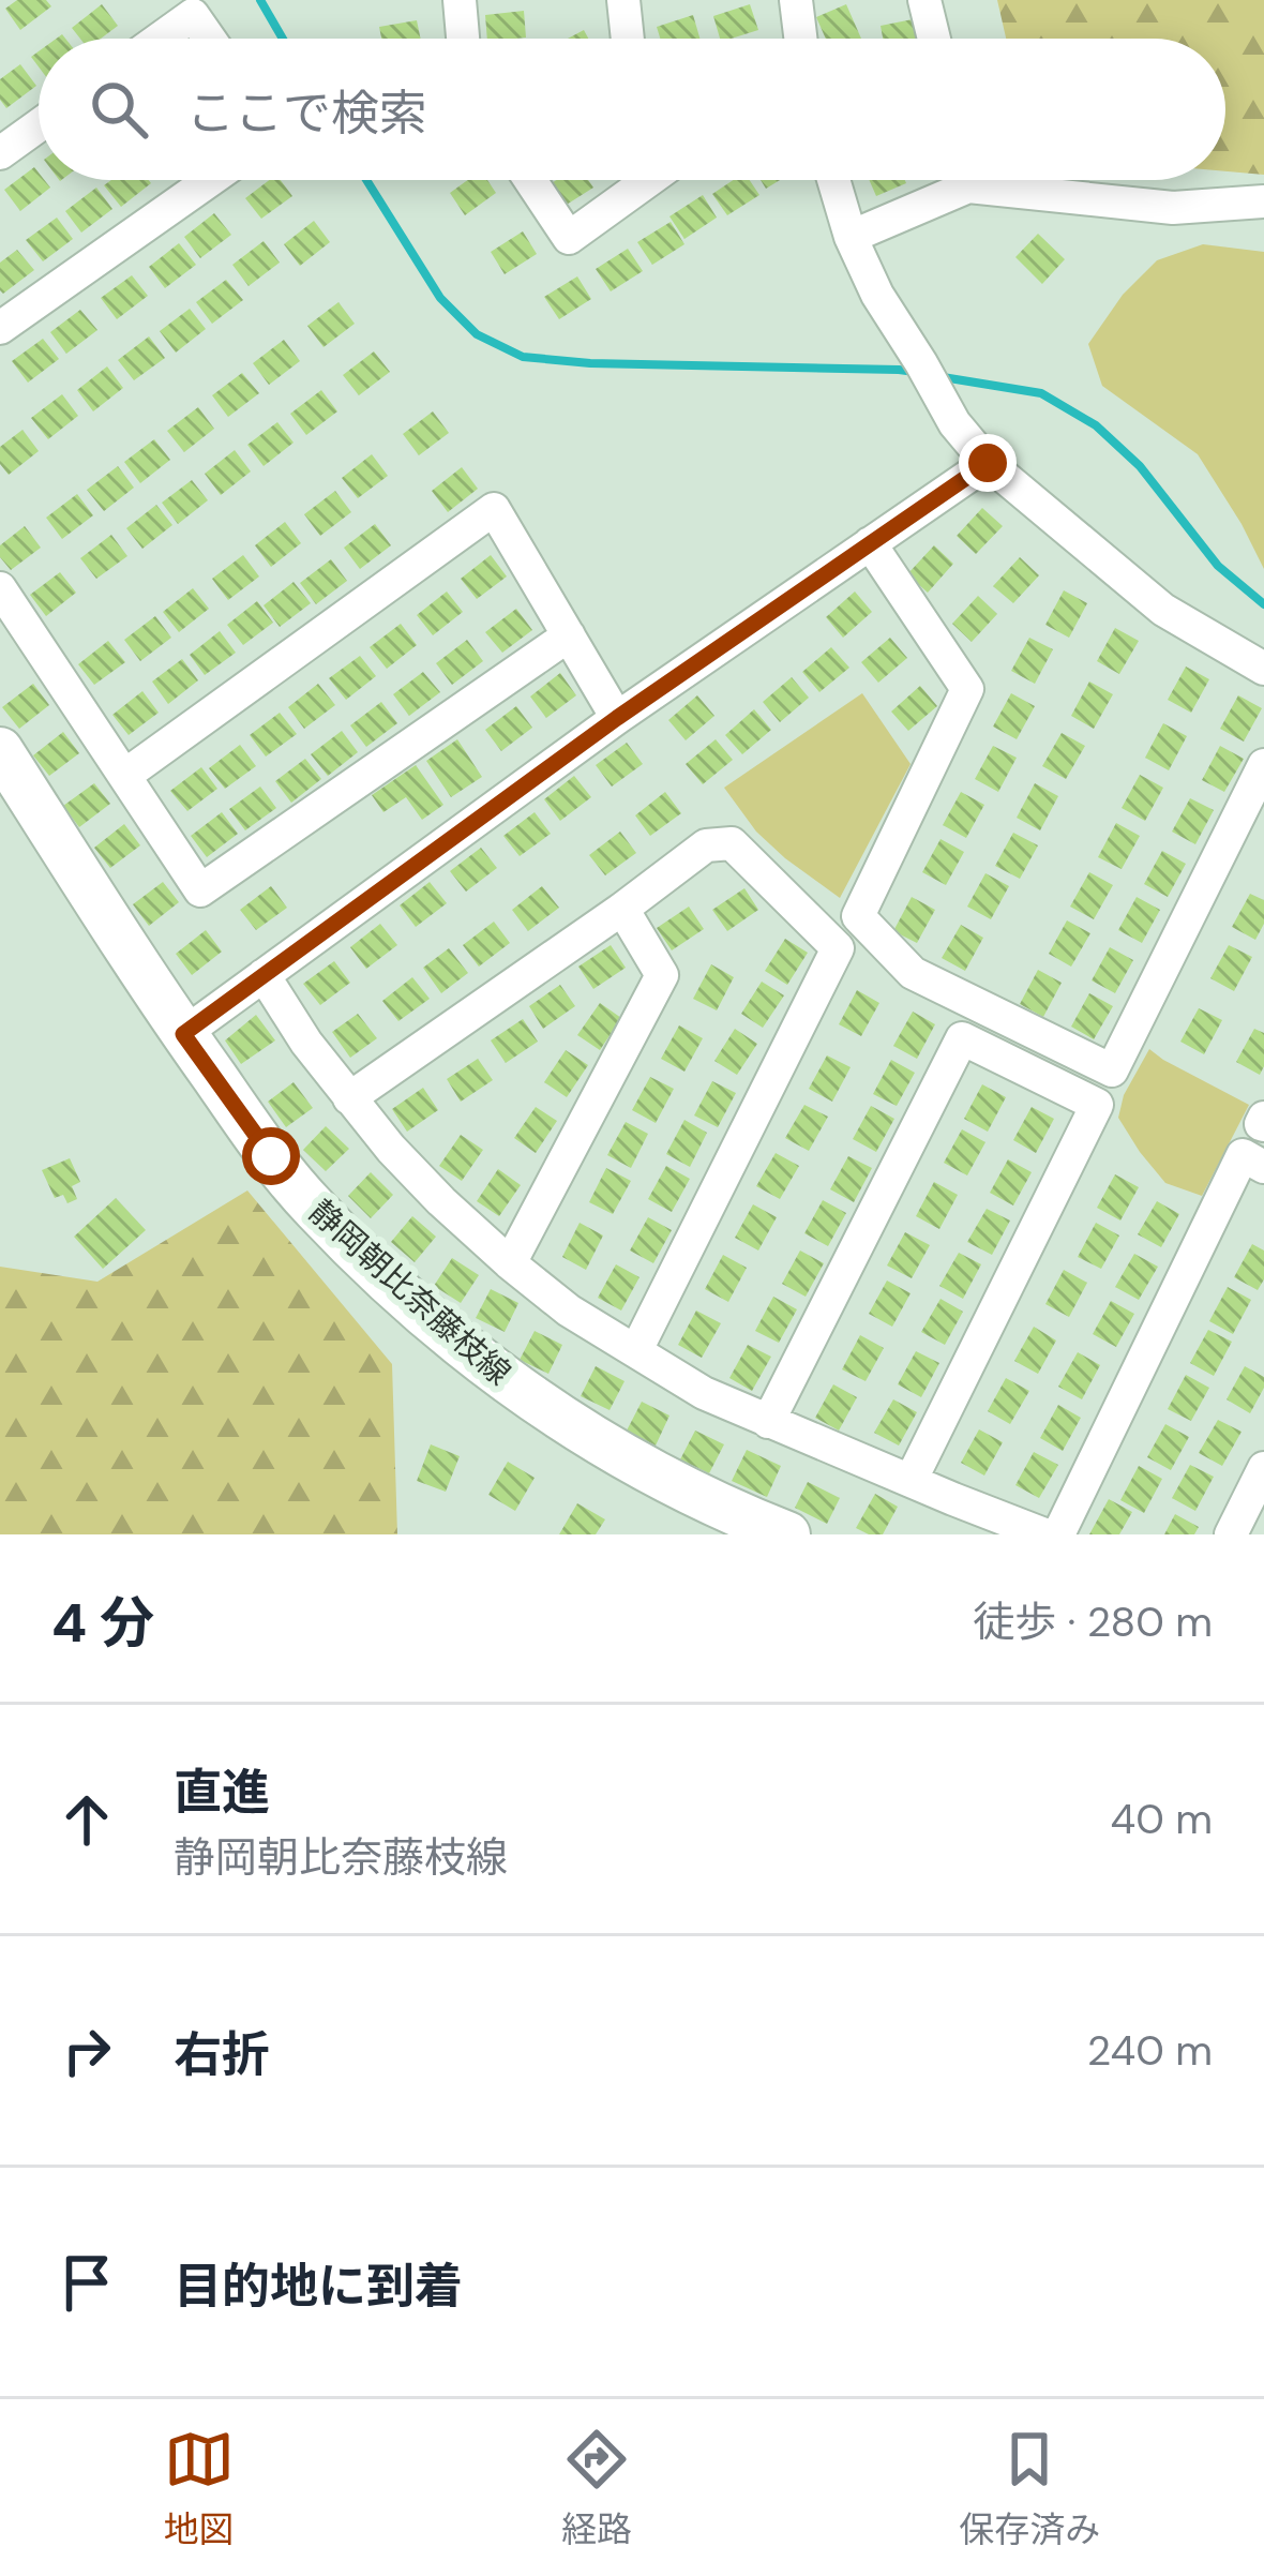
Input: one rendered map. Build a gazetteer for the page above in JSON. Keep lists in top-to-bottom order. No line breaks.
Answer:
{"streets":{"main road":["静岡朝比奈藤枝線"]},"page":{"search":"ここで検索","heading":["4 分","徒歩 · 280 m"],"list":[["直進","静岡朝比奈藤枝線","40 m"],["右折","240 m"],"目的地に到着"],"nav":["地図","経路","保存済み"]}}
